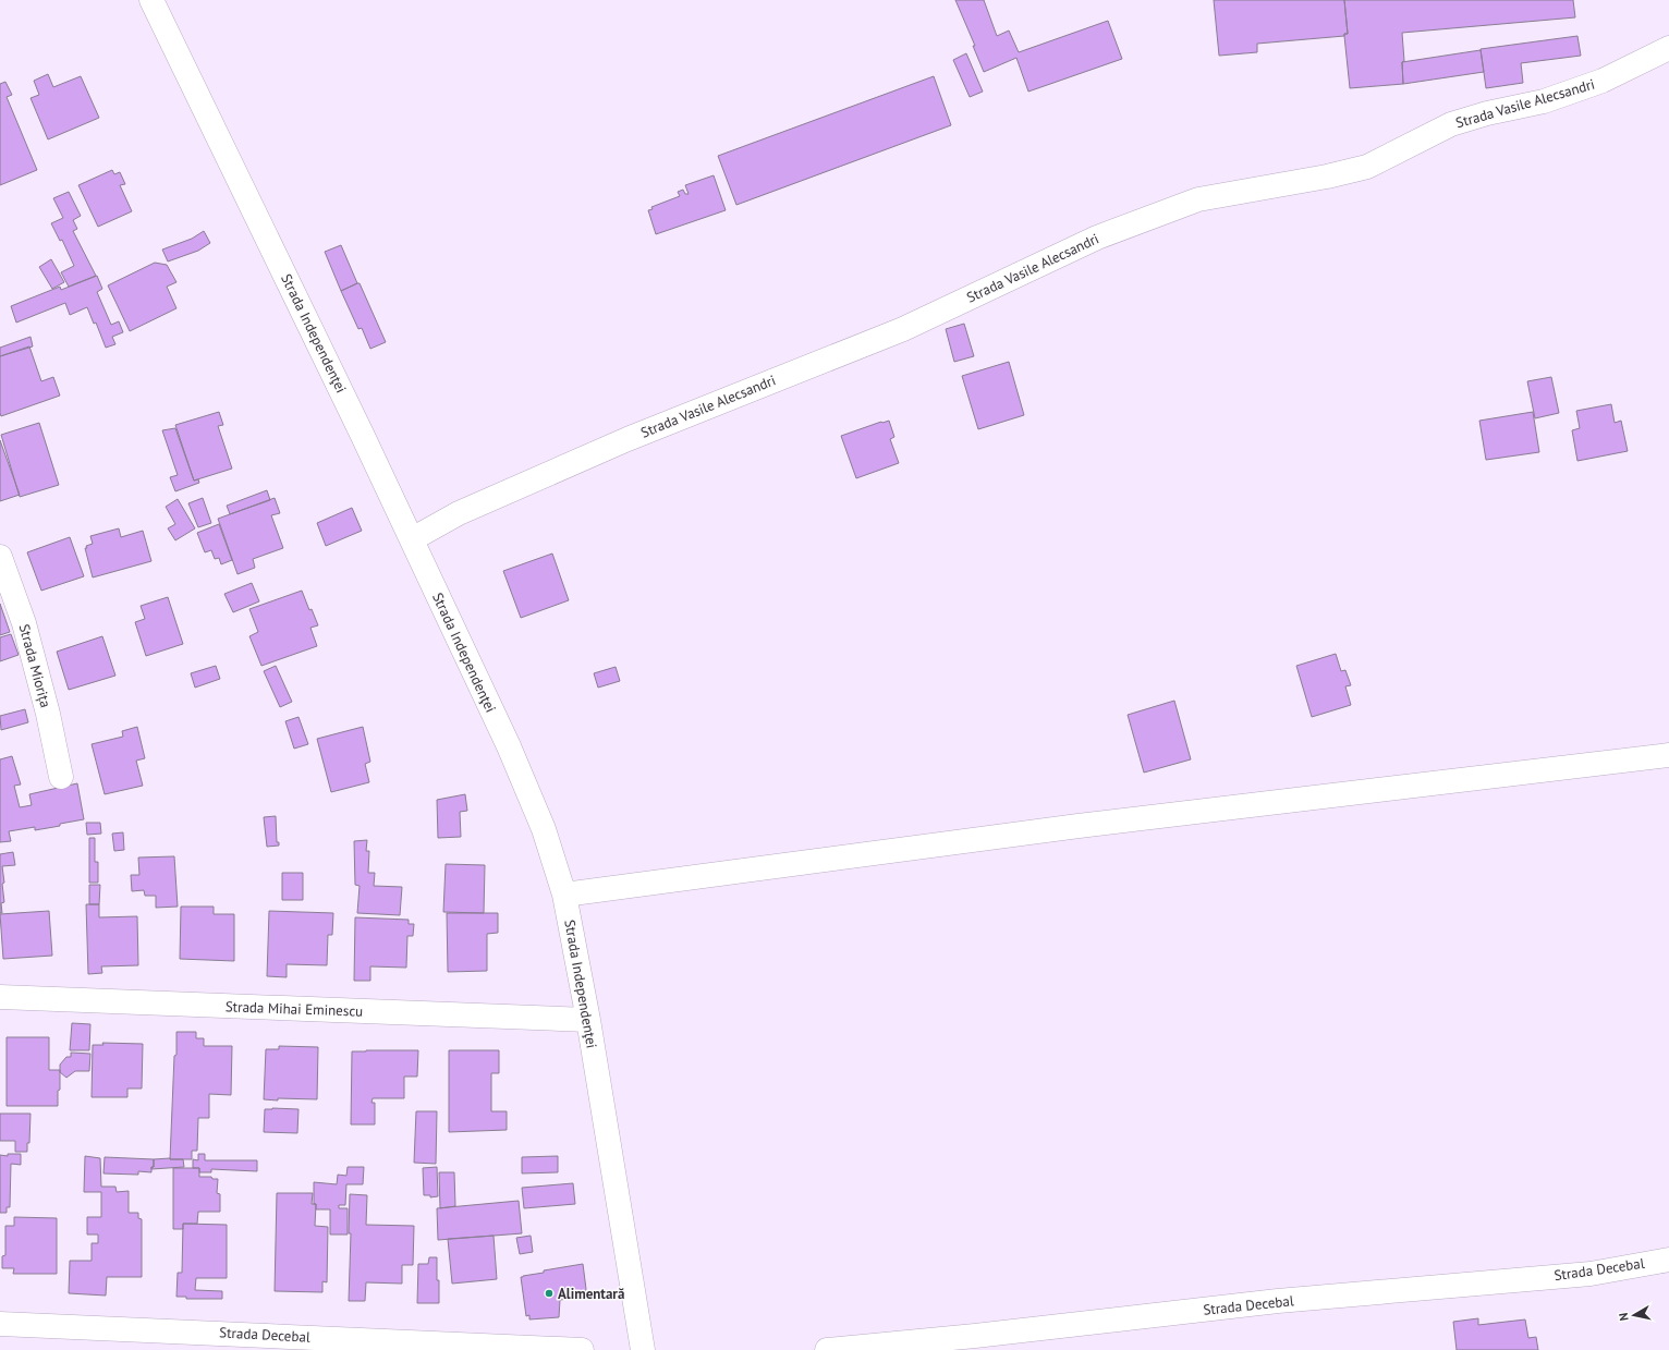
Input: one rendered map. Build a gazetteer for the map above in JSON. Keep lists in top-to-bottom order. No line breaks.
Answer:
{"streets":{"street":["Strada Vasile Alecsandri","Strada Independenţei","Strada Miorița","Strada Mihai Eminescu","Strada Decebal"]},"crossings":[["Strada Vasile Alecsandri","Strada Independenţei"],["Strada Independenţei","Strada Mihai Eminescu"]],"places":["Alimentară"],"north":"left"}
